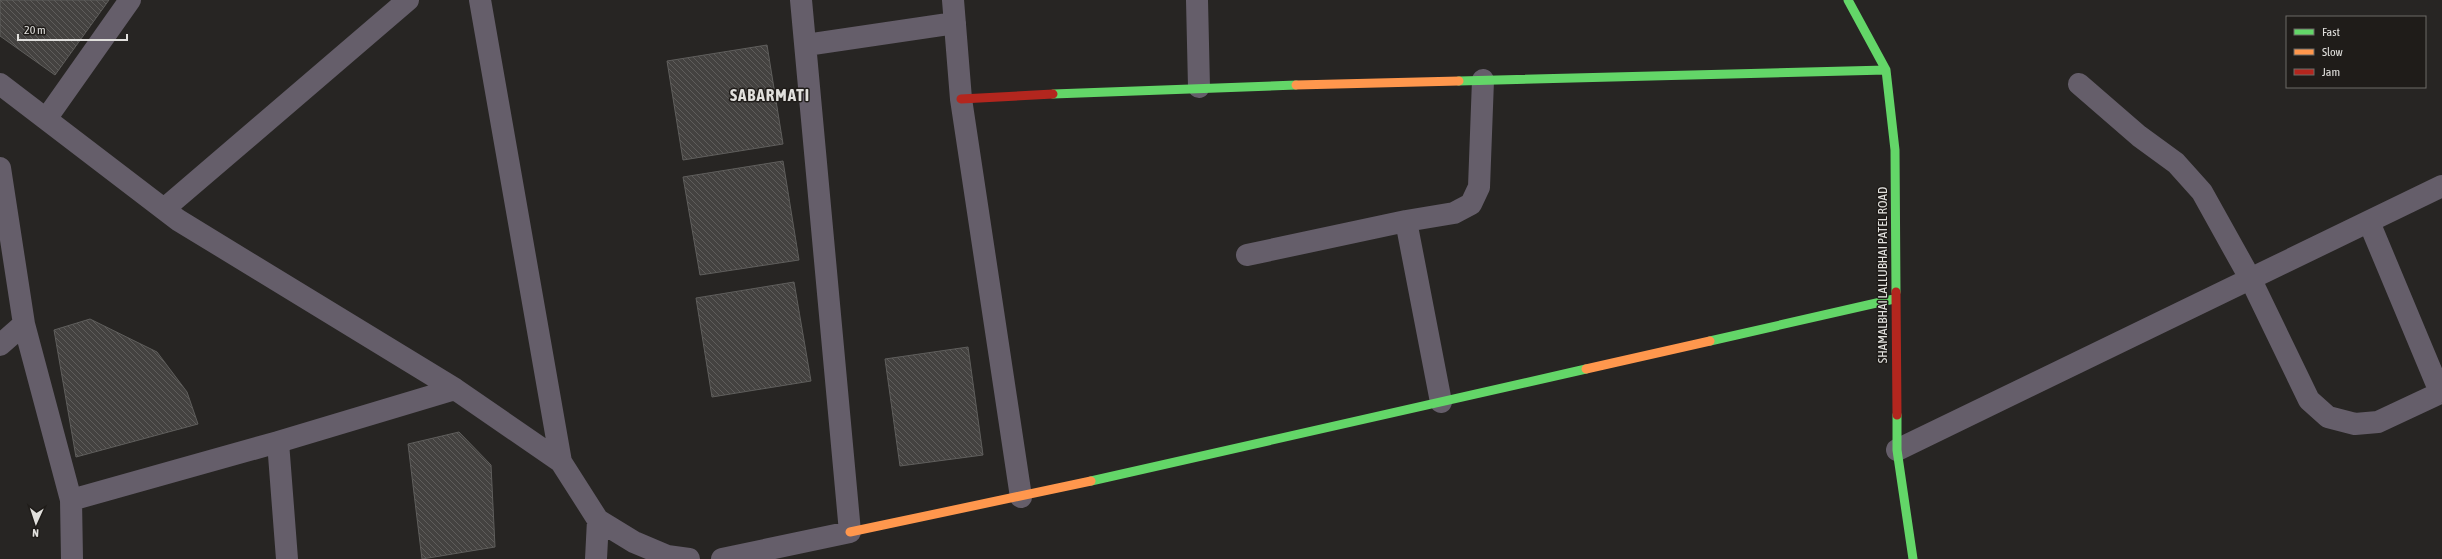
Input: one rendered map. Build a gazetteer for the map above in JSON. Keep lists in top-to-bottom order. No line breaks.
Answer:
{"streets":{"street":["SHAMALBHAI LALLUBHAI PATEL ROAD"]},"districts":["SABARMATI"],"legend":["Fast","Slow","Jam"],"scale_bar":"20 m","north":"bottom"}
